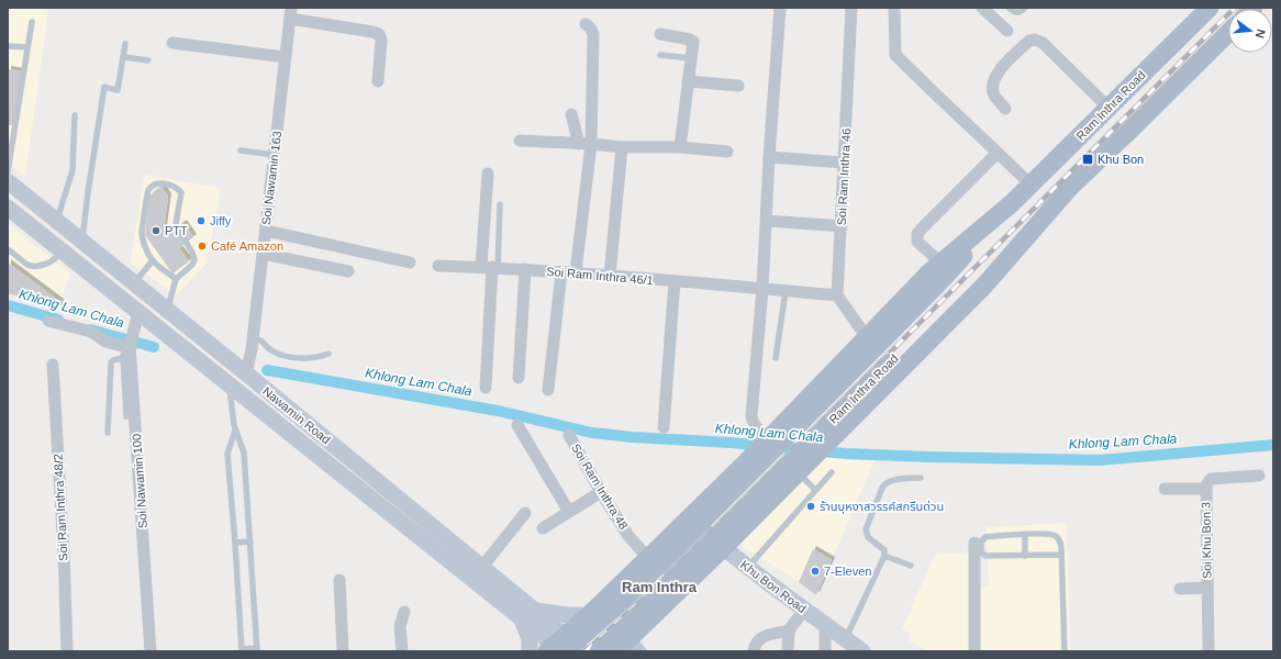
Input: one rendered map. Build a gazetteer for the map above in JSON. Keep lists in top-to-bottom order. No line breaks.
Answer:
{"streets":{"main road":["Ram Inthra Road","Nawamin Road","Khu Bon Road"],"street":["Soi Ram Inthra 46","Soi Nawamin 163","Soi Ram Inthra 46/1","Soi Nawamin 100","Soi Ram Inthra 48","Soi Ram Inthra 48/2","Soi Khu Bon 3"]},"crossings":[["Ram Inthra Road","Nawamin Road"],["Ram Inthra Road","Soi Ram Inthra 48"],["Ram Inthra Road","Khu Bon Road"],["Soi Ram Inthra 46","Soi Ram Inthra 46/1"],["Soi Nawamin 163","Nawamin Road"],["Nawamin Road","Soi Nawamin 100"]],"districts":["Ram Inthra"],"water":["Khlong Lam Chala"],"places":{"transit":["Khu Bon"],"other":["Jiffy","PTT","Café Amazon","ร้านบุหงาสวรรค์สกรีนด่วน","7-Eleven"]},"north":"right"}
